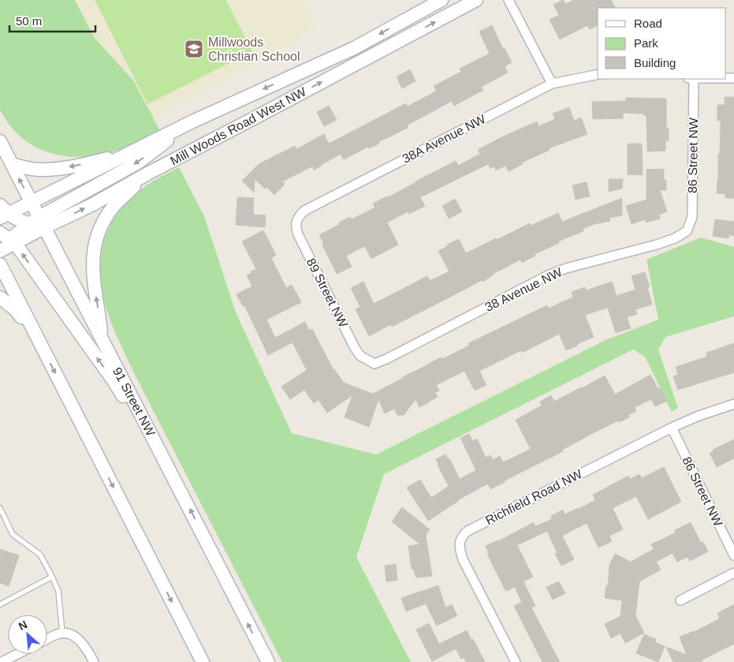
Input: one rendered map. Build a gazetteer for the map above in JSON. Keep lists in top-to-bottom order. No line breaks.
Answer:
{"streets":{"main road":["Mill Woods Road West NW","91 Street NW"],"street":["38A Avenue NW","86 Street NW","38 Avenue NW","89 Street NW","Richfield Road NW"]},"crossings":[["Mill Woods Road West NW","91 Street NW"],["38A Avenue NW","89 Street NW"],["86 Street NW","38 Avenue NW"],["86 Street NW","Richfield Road NW"],["38 Avenue NW","89 Street NW"]],"places":{"school or university":["Millwoods Christian School"]},"legend":["Road","Park","Building"],"scale_bar":"50 m","north":"top left"}
